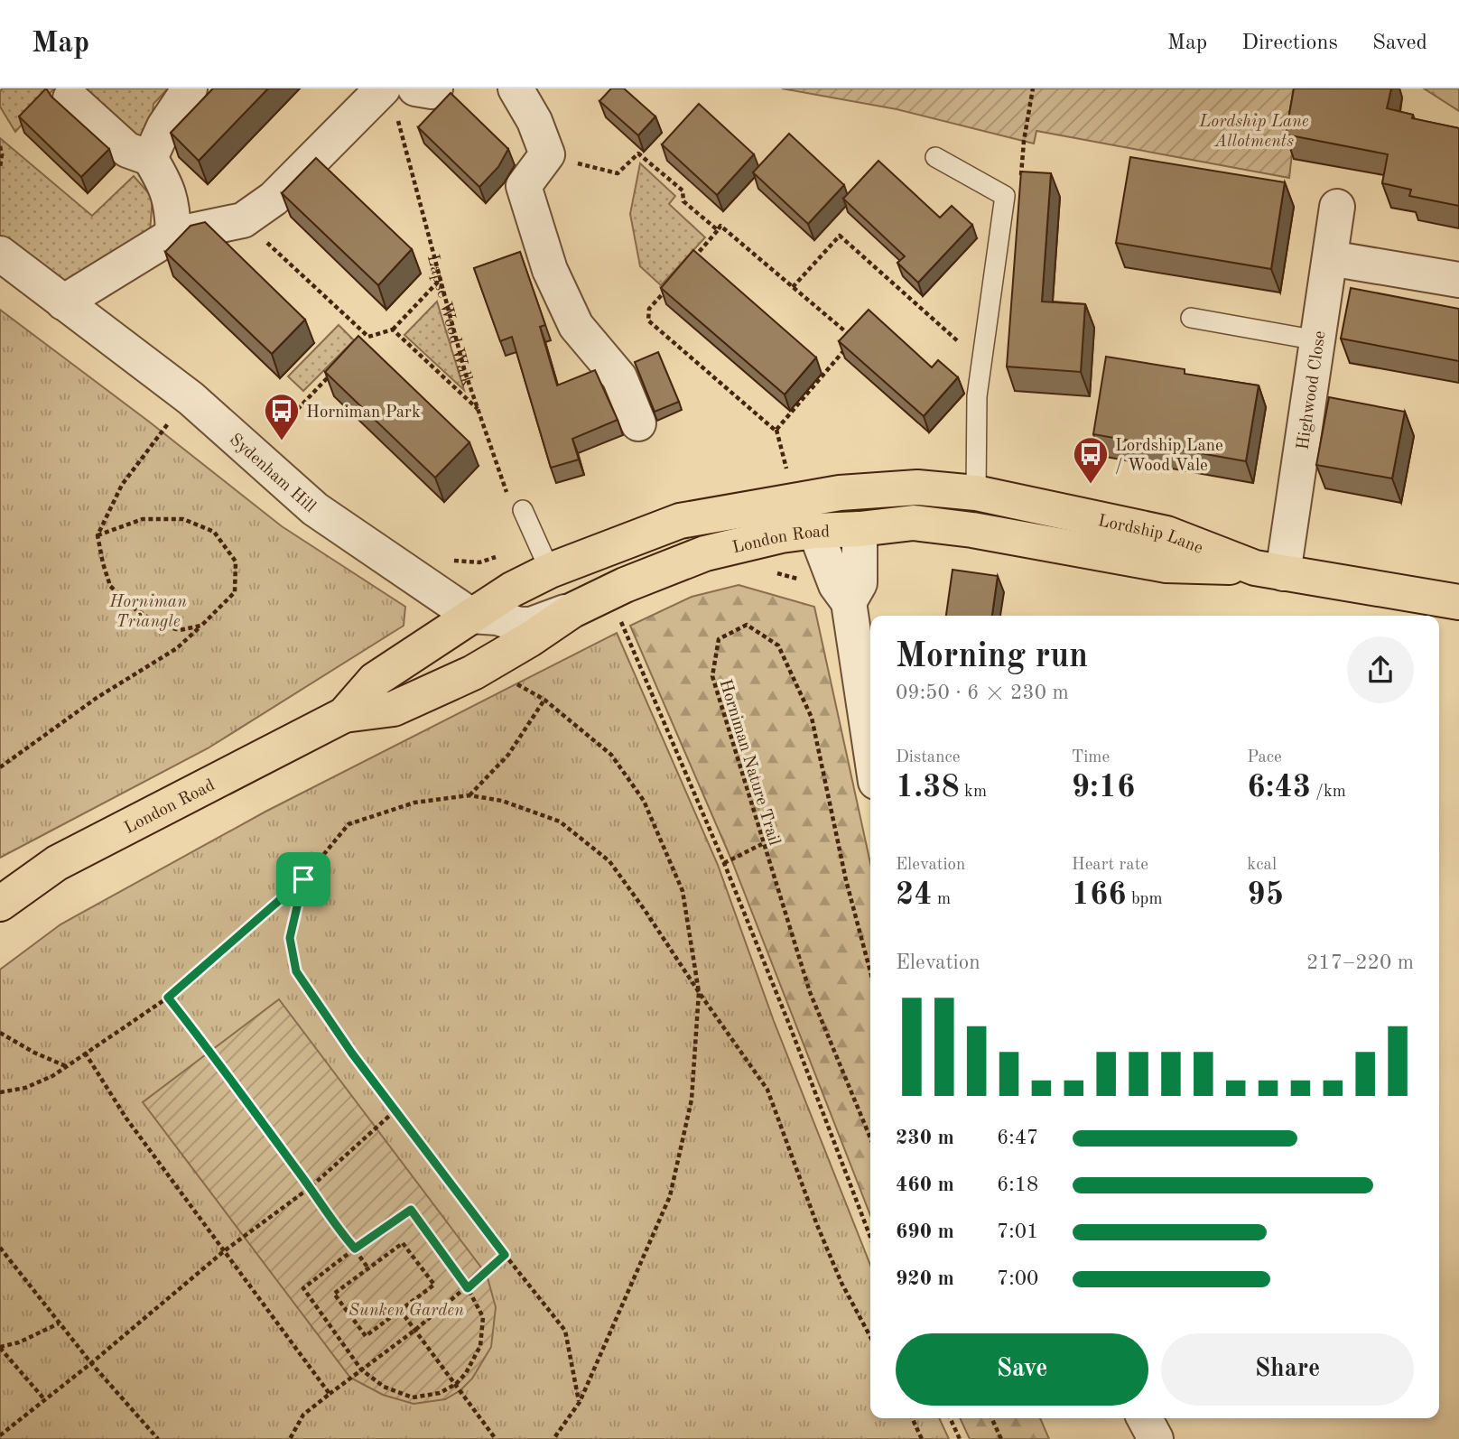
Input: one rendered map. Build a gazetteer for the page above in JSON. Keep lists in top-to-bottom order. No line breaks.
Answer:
{"streets":{"highway":["Lordship Lane","London Road"],"street":["Highwood Close","Sydenham Hill"],"path":["Lapse Wood Walk","Horniman Nature Trail"]},"crossings":[["Highwood Close","Lordship Lane"],["Highwood Close","London Road"],["Sydenham Hill","London Road"],["Lordship Lane","London Road"]],"parks":["Lordship Lane Allotments","Horniman Triangle","Sunken Garden"],"places":{"bus stop":["Horniman Park","Lordship Lane / Wood Vale"]},"page":{"header":"Map","nav":["Map","Directions","Saved"],"heading":["Morning run","09:50 · 6 × 230 m"],"stats":[["Distance","1.38 km"],["Time","9:16"],["Pace","6:43 /km"],["Elevation","24 m"],["Heart rate","166 bpm"],["kcal","95"]],"chart":["Elevation","217–220 m"],"list":[{"name":"230 m","note":"6:47"},{"name":"460 m","note":"6:18"},{"name":"690 m","note":"7:01"},{"name":"920 m","note":"7:00"}],"buttons":["Save","Share"]}}
